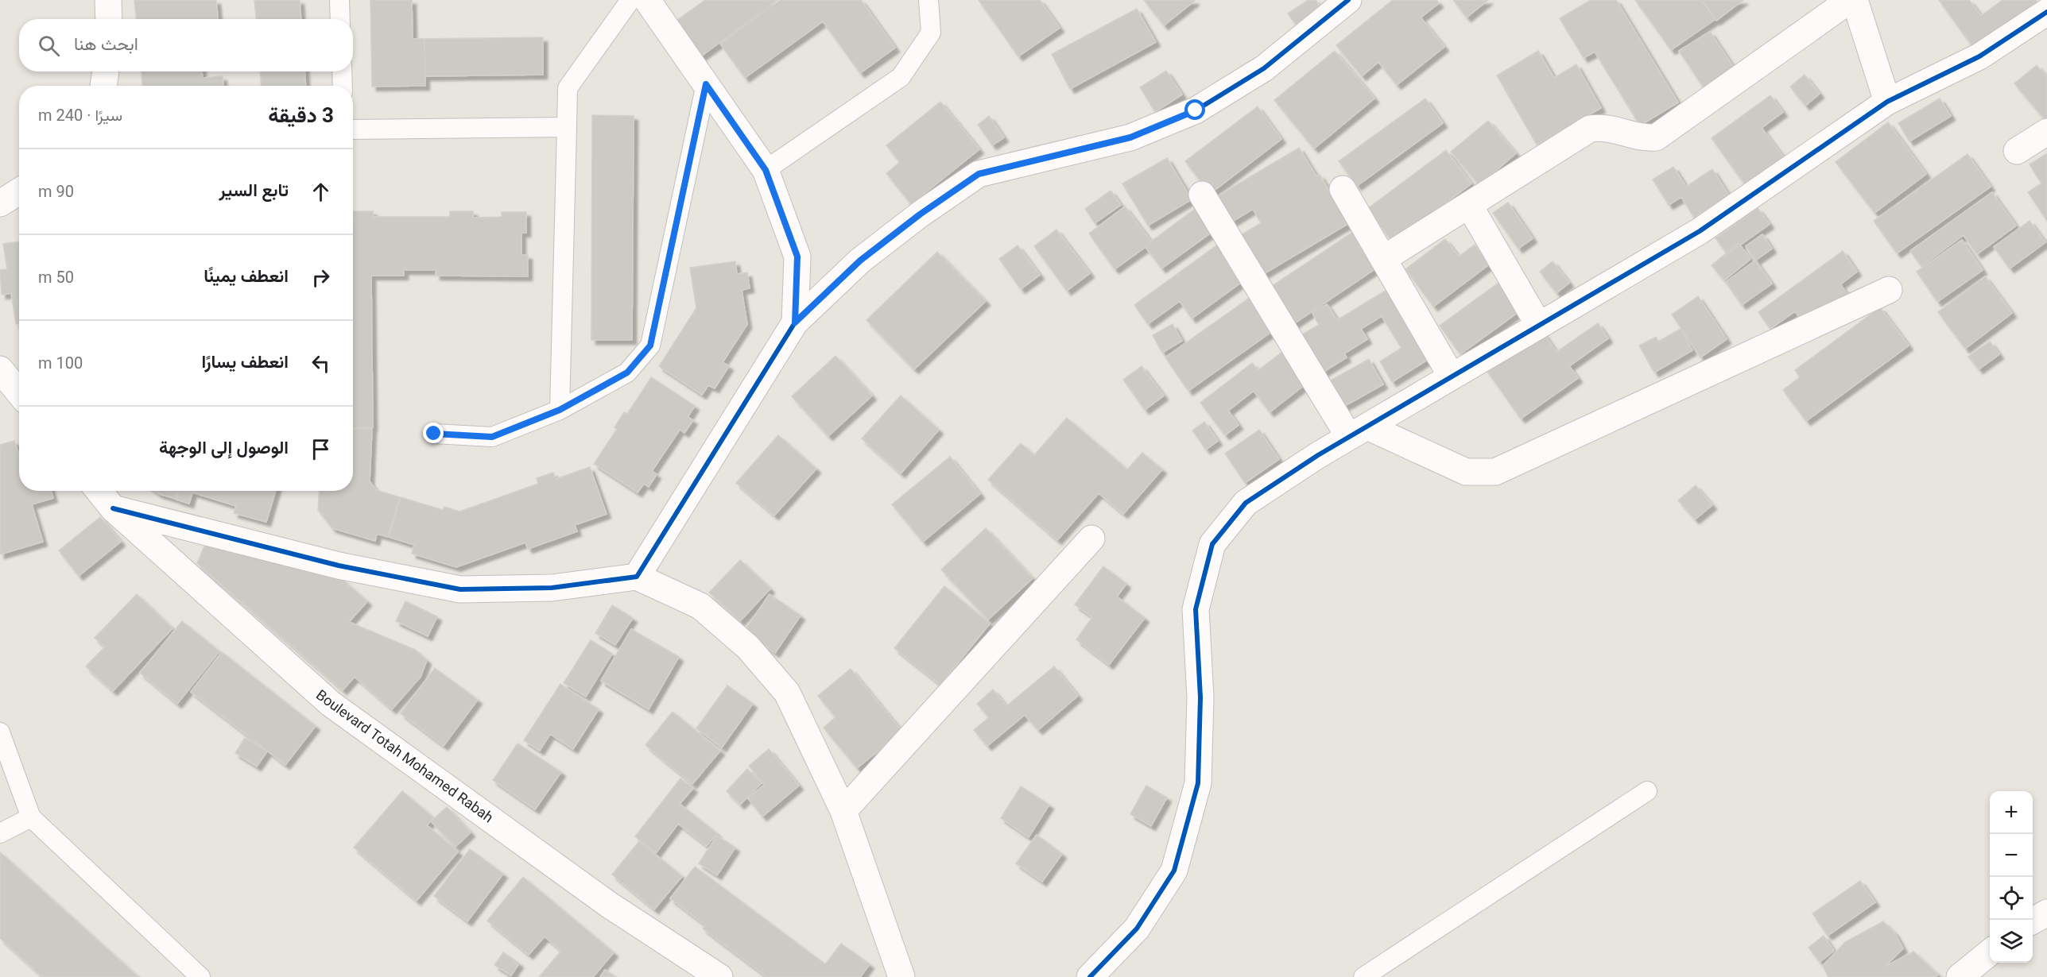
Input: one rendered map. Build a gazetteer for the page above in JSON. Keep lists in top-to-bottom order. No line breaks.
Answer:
{"streets":{"street":["Boulevard Totah Mohamed Rabah"]},"page":{"search":"ابحث هنا","heading":["3 دقيقة","سيرًا · 240 m"],"list":[["تابع السير","90 m"],["انعطف يمينًا","50 m"],["انعطف يسارًا","100 m"],"الوصول إلى الوجهة"],"map_buttons":["+","−"]}}
